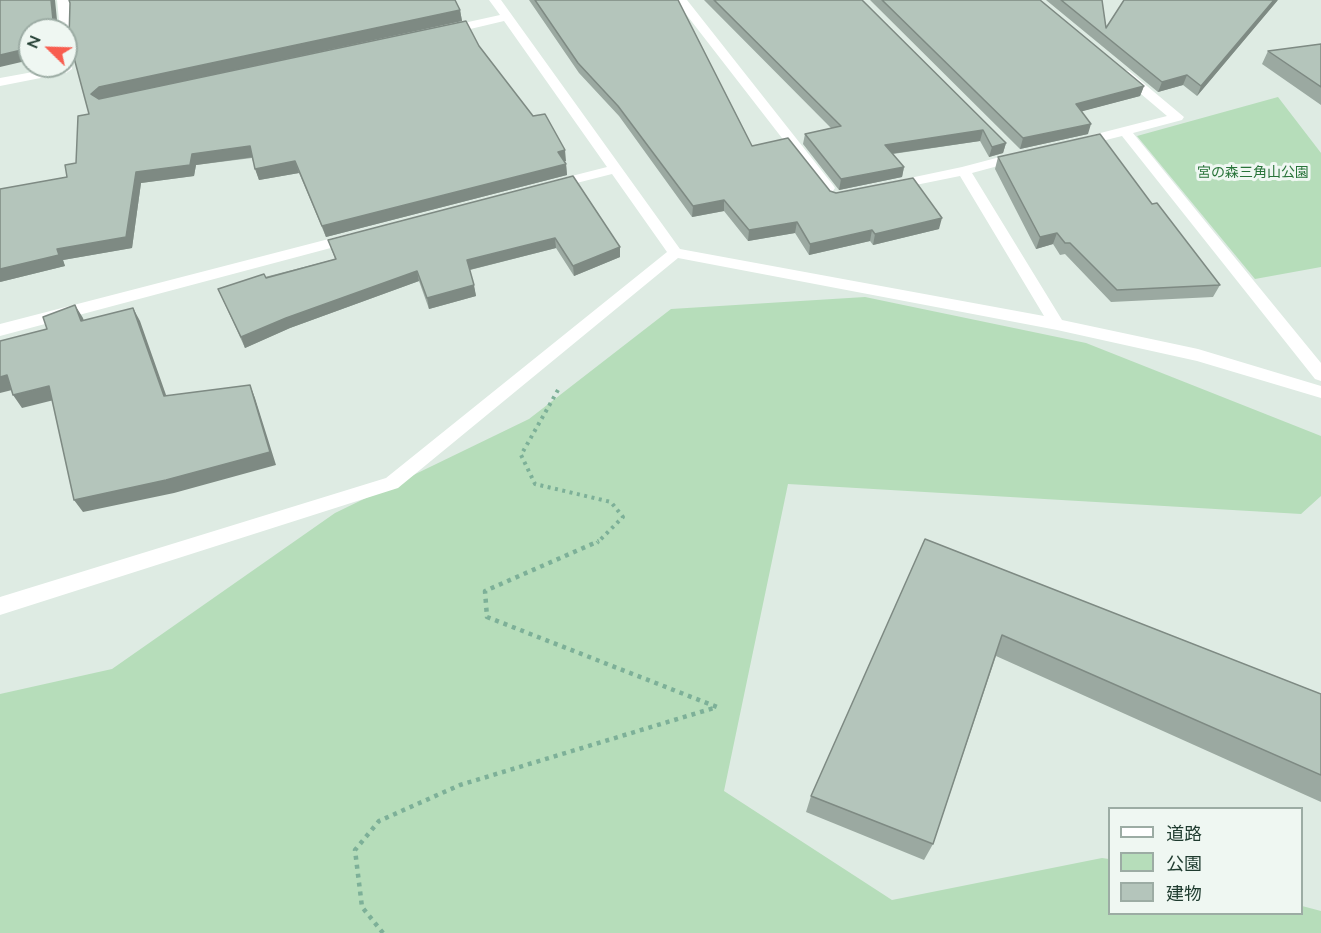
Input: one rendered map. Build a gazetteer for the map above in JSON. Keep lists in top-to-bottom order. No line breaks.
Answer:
{"parks":["宮の森三角山公園"],"legend":["道路","公園","建物"],"north":"top left"}
